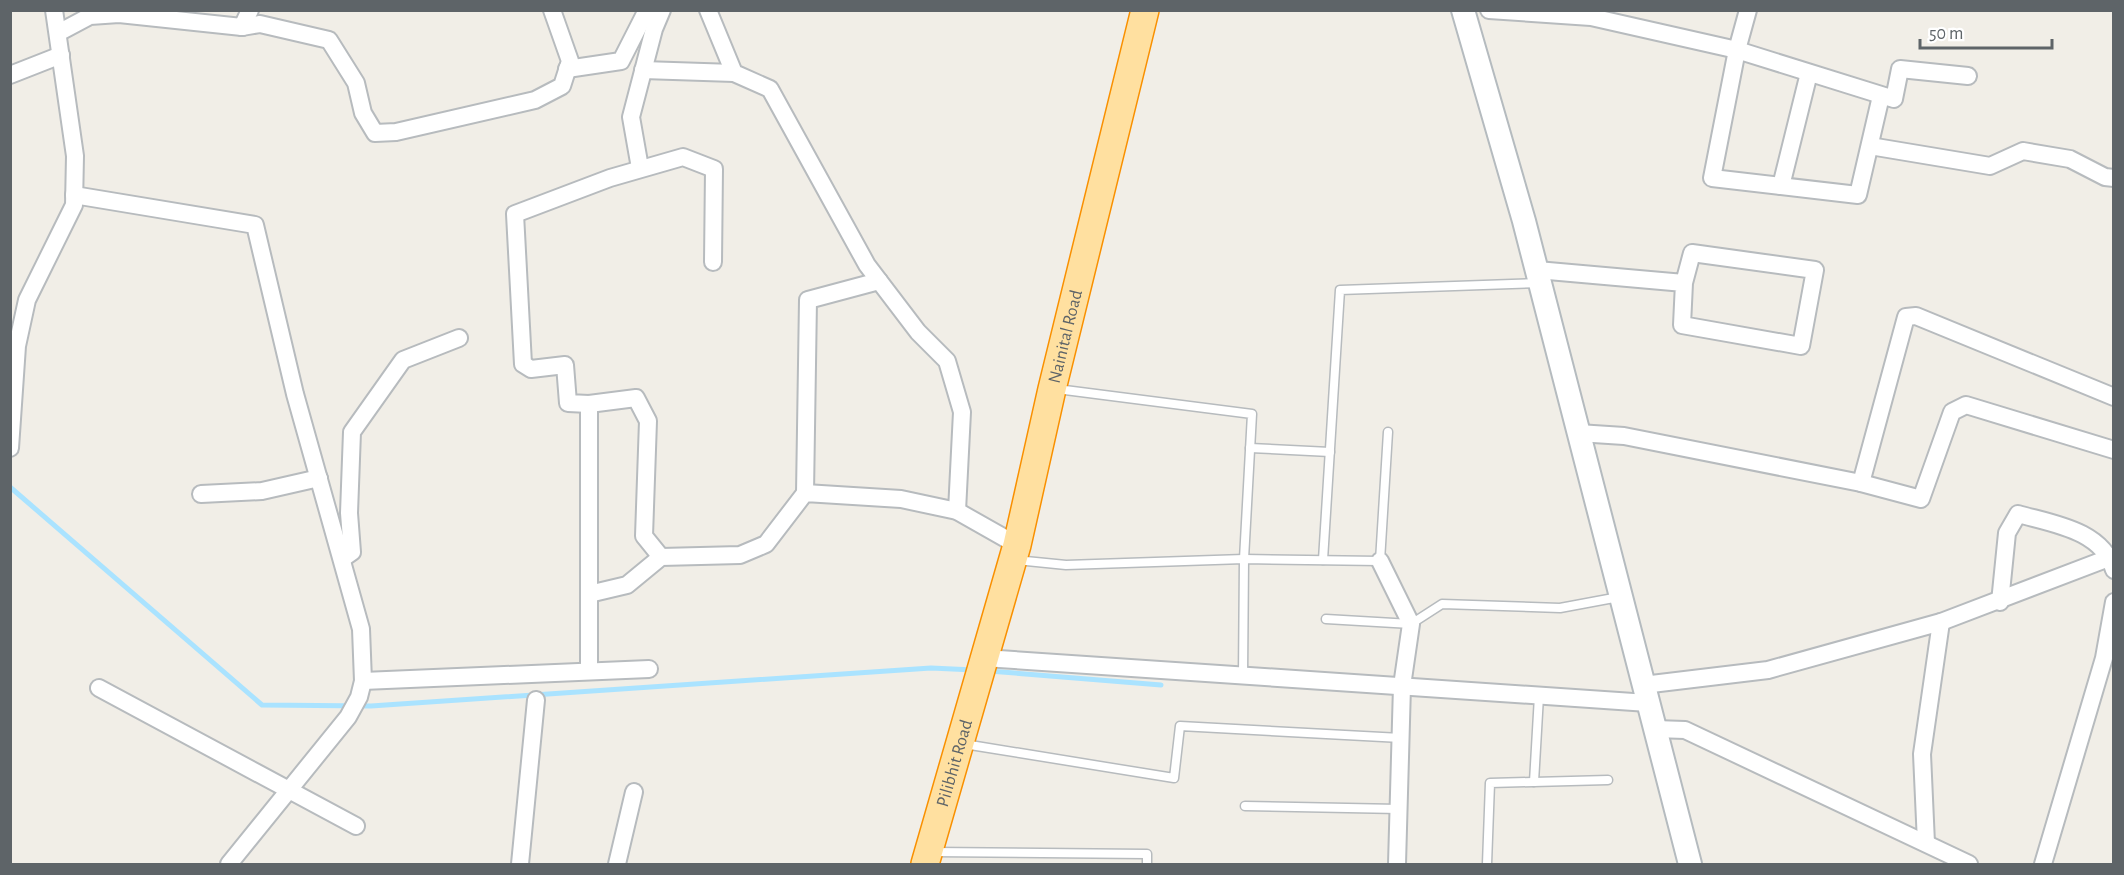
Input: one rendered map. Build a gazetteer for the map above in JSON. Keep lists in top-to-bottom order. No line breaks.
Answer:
{"streets":{"highway":["Nainital Road","Pilibhit Road"]},"crossings":[["Nainital Road","Pilibhit Road"]],"scale_bar":"50 m"}
